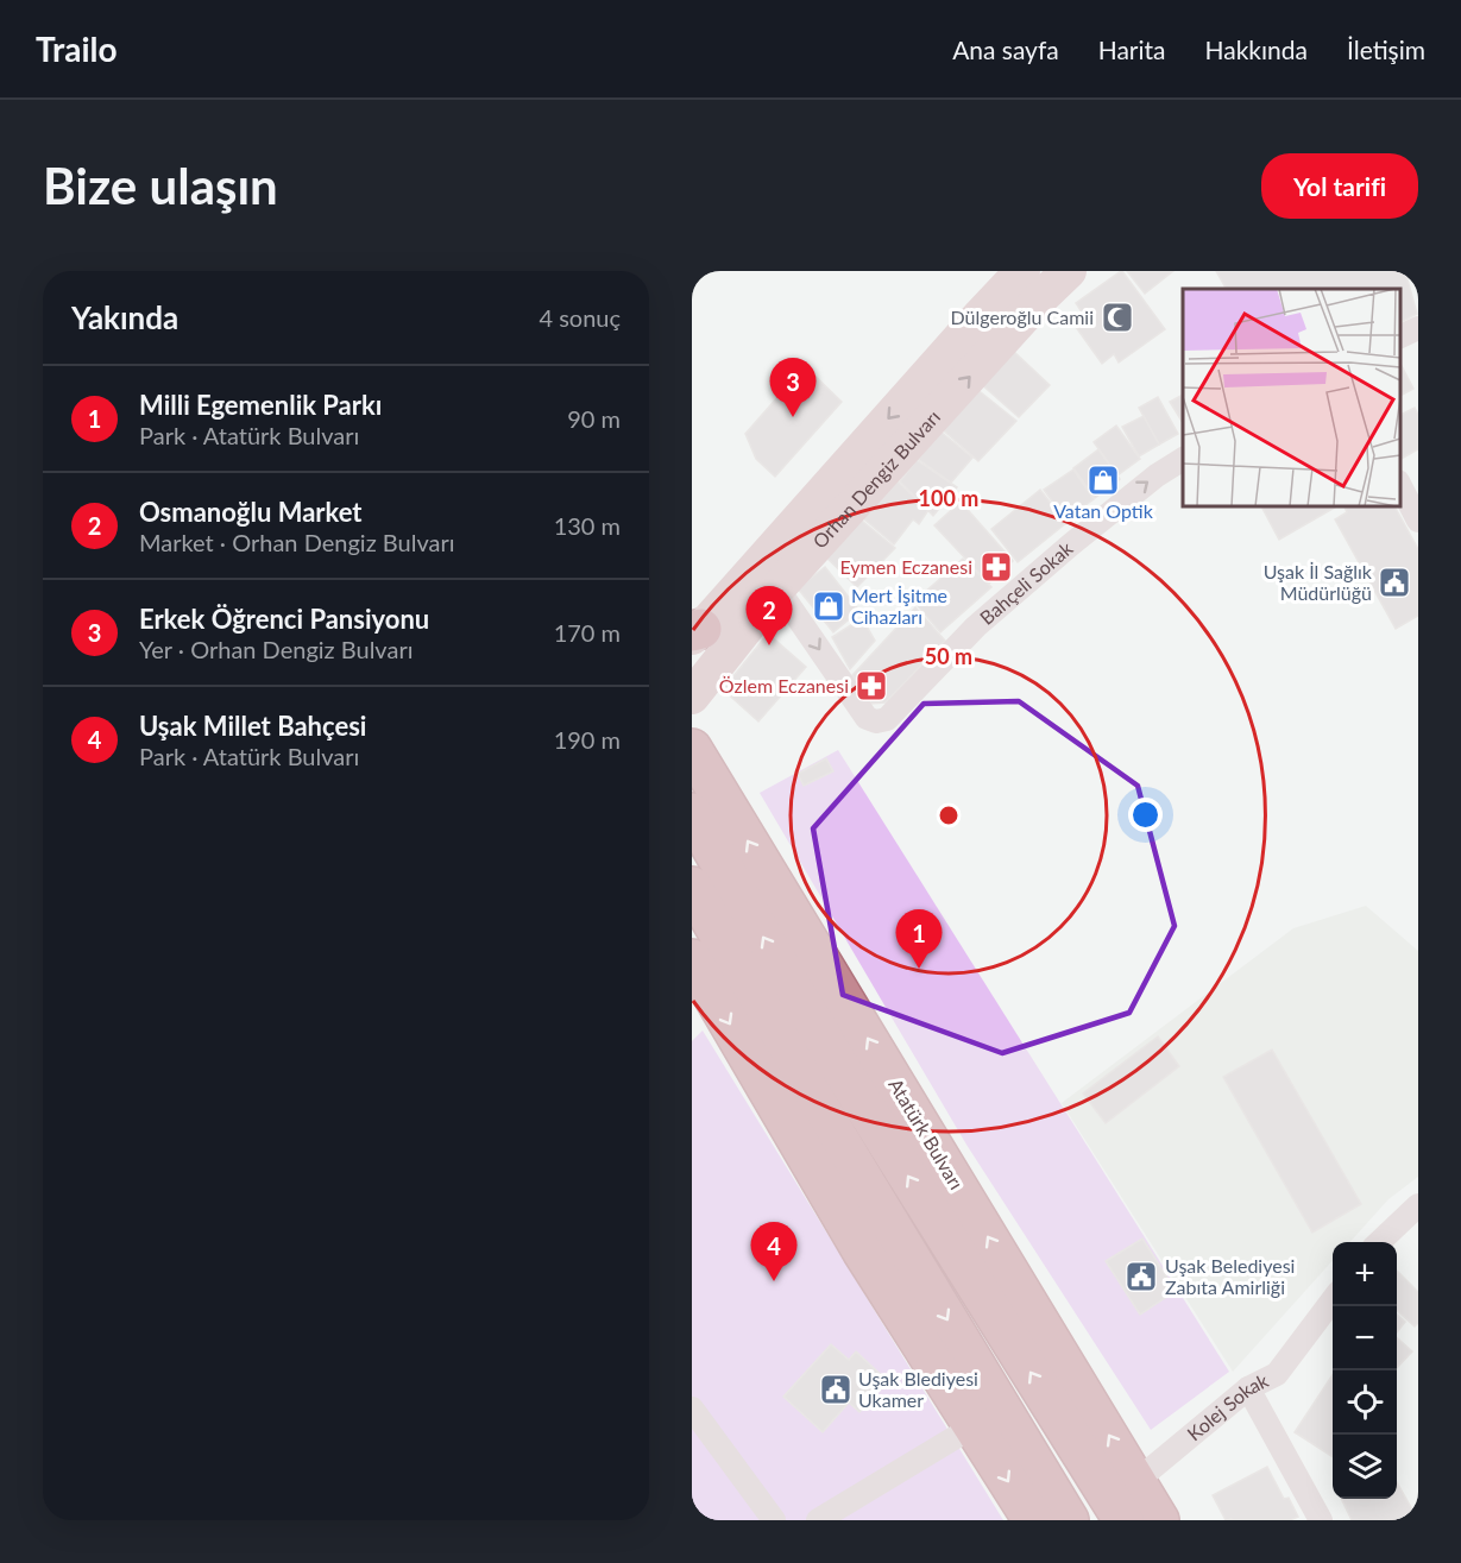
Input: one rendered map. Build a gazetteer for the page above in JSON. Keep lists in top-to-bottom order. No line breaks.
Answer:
{"streets":{"highway":["Atatürk Bulvarı"],"main road":["Orhan Dengiz Bulvarı"],"street":["Bahçeli Sokak","Kolej Sokak"]},"crossings":[["Orhan Dengiz Bulvarı","Bahçeli Sokak"],["Atatürk Bulvarı","Kolej Sokak"]],"places":{"mosque":["Dülgeroğlu Camii"],"shop":["Vatan Optik","Mert İşitme Cihazları"],"pharmacy":["Eymen Eczanesi","Özlem Eczanesi"],"public building":["Uşak İl Sağlık Müdürlüğü","Uşak Belediyesi Zabıta Amirliği","Uşak Blediyesi Ukamer"]},"page":{"header":"Trailo","nav":["Ana sayfa","Harita","Hakkında","İletişim"],"buttons":"Yol tarifi","title":"Bize ulaşın","heading":["Yakında","4 sonuç"],"pins":["3","2","1","4"],"list":[{"mark":"1","name":"Milli Egemenlik Parkı","note":"Park · Atatürk Bulvarı","value":"90 m"},{"mark":"2","name":"Osmanoğlu Market","note":"Market · Orhan Dengiz Bulvarı","value":"130 m"},{"mark":"3","name":"Erkek Öğrenci Pansiyonu","note":"Yer · Orhan Dengiz Bulvarı","value":"170 m"},{"mark":"4","name":"Uşak Millet Bahçesi","note":"Park · Atatürk Bulvarı","value":"190 m"}],"map_buttons":["+","−"]},"rings":["100 m","50 m"]}
